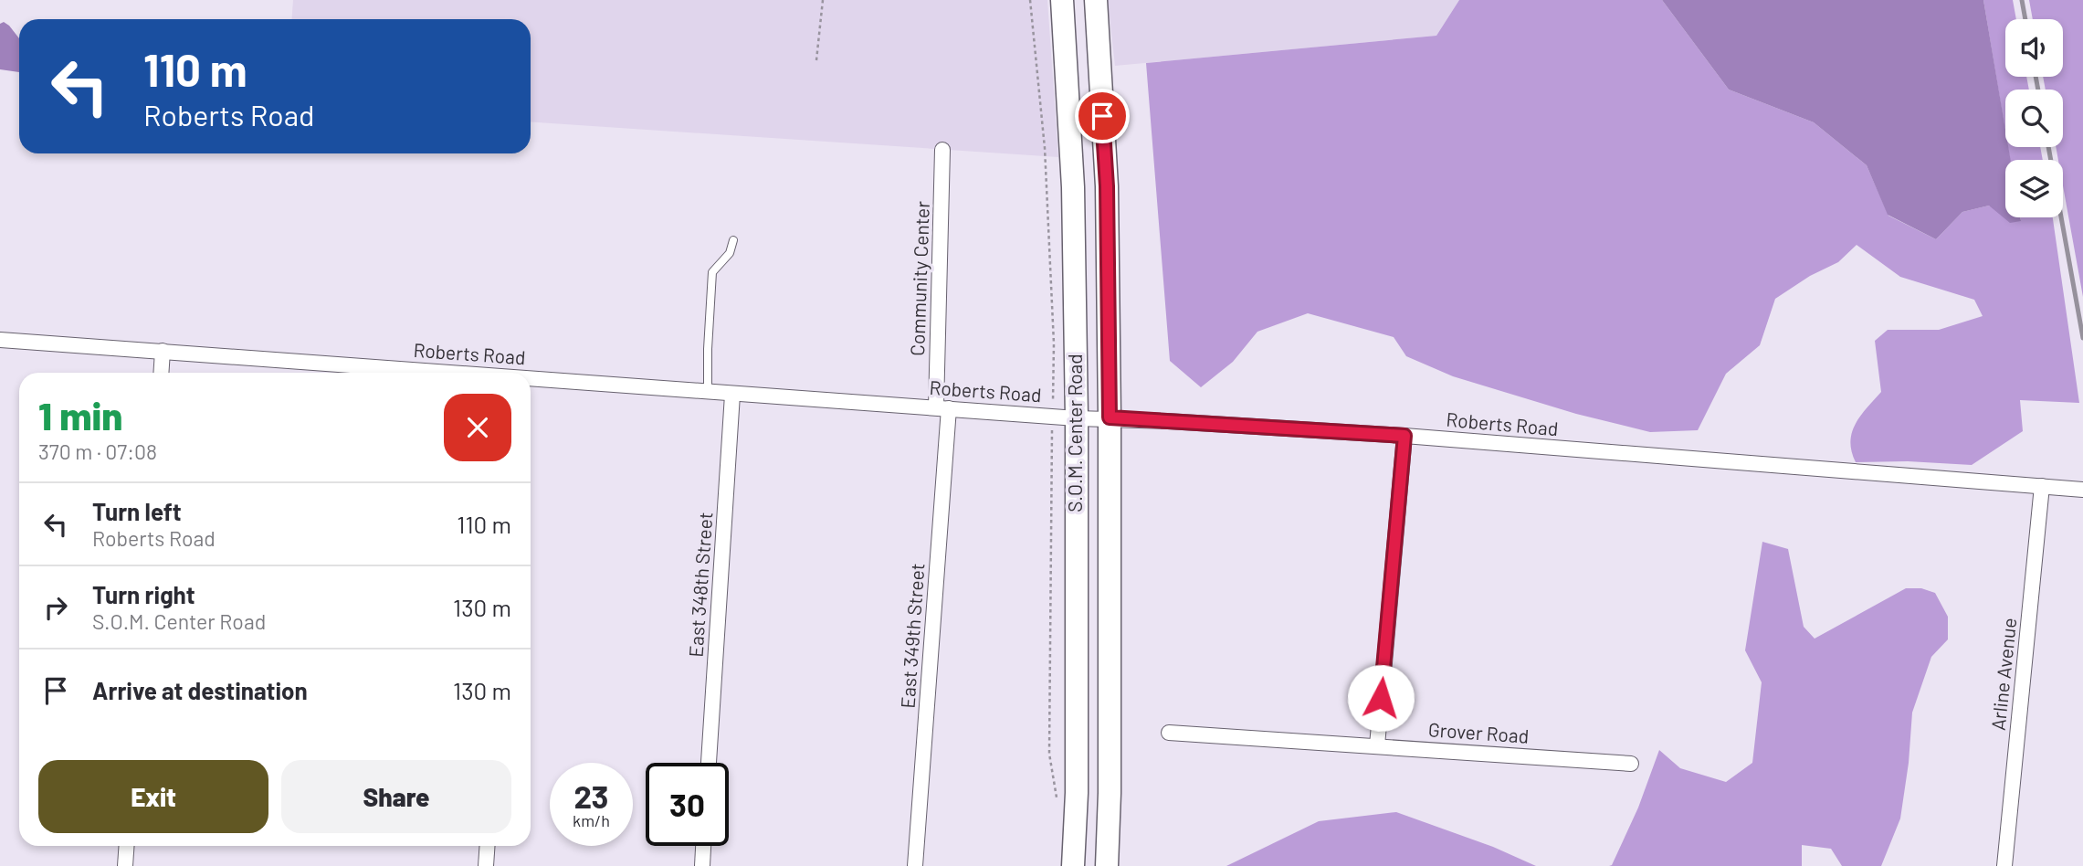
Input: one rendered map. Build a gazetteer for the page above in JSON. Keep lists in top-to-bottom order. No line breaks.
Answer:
{"streets":{"main road":["S.O.M. Center Road"],"street":["Community Center","Roberts Road","East 348th Street","East 349th Street","Arline Avenue","Grover Road"]},"crossings":[["Community Center","Roberts Road"],["Community Center","East 349th Street"],["Roberts Road","S.O.M. Center Road"],["Roberts Road","East 348th Street"],["Roberts Road","East 349th Street"],["Roberts Road","Arline Avenue"]],"page":{"turn":["110 m","Roberts Road"],"heading":["1 min","370 m · 07:08"],"list":[{"name":"Turn left","note":"Roberts Road","value":"110 m"},{"name":"Turn right","note":"S.O.M. Center Road","value":"130 m"},{"name":"Arrive at destination","value":"130 m"}],"buttons":["Exit","Share"],"speed":"23 km/h","limit":"30"}}
